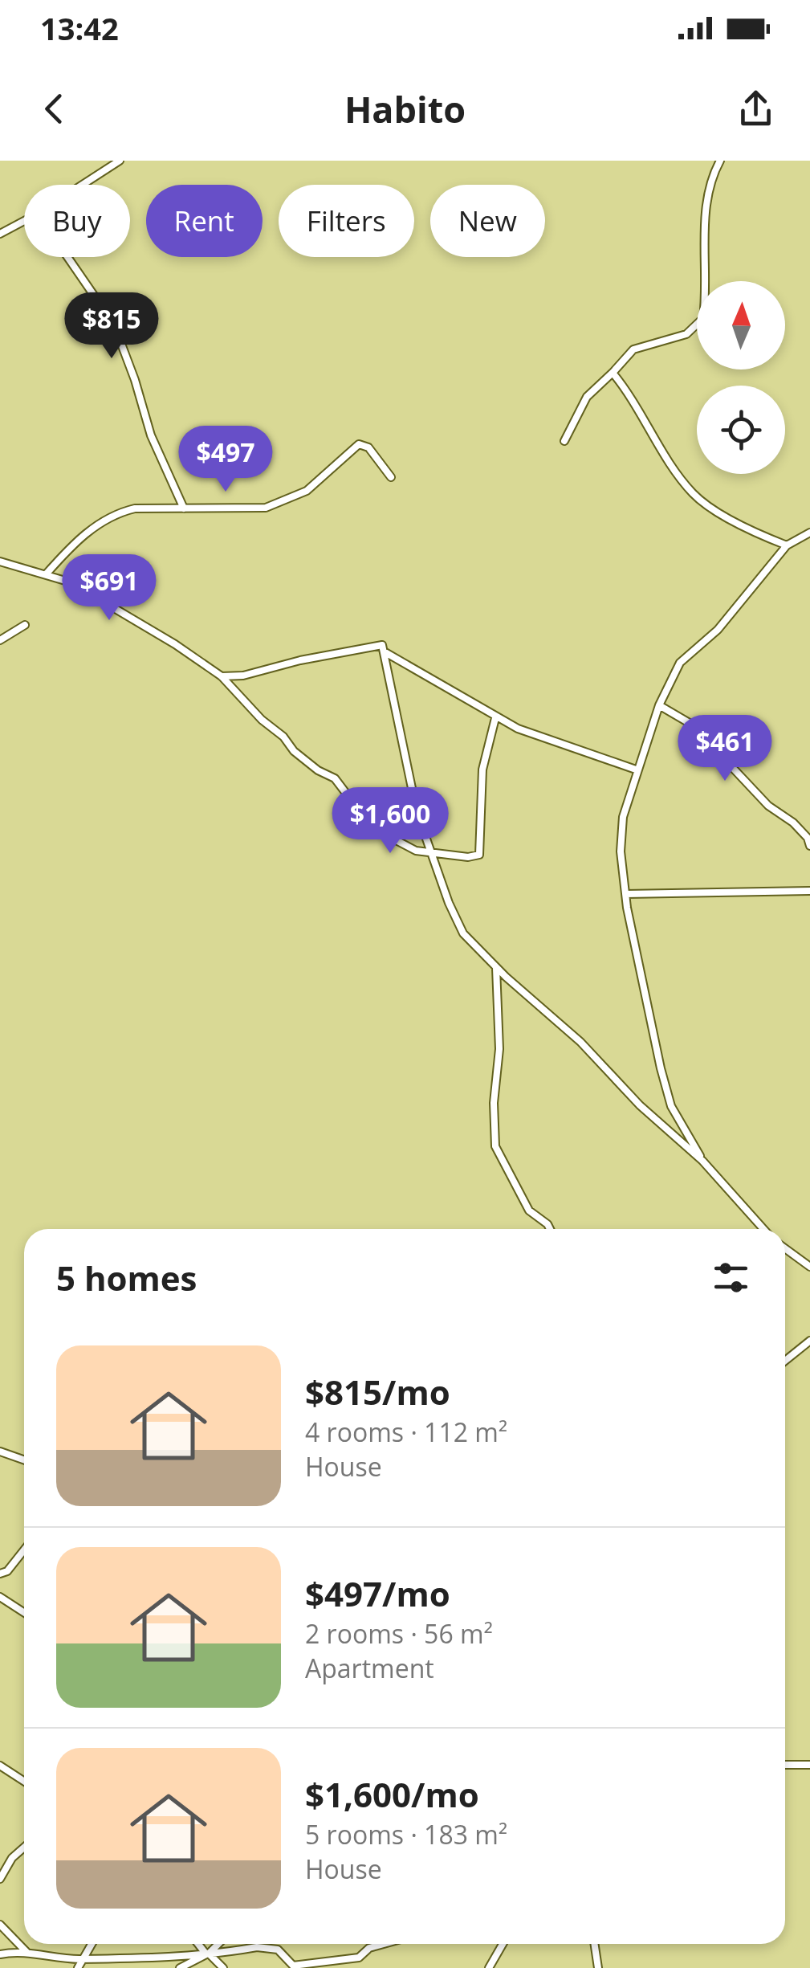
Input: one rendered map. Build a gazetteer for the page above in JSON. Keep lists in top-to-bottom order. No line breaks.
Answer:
{"north":"top","page":{"status":"13:42","header":"Habito","chip":["Buy","Rent","Filters","New"],"price":["$815","$497","$691","$461","$1,600"],"heading":"5 homes","list":[{"name":"$815/mo","note":"4 rooms · 112 m² · House"},{"name":"$497/mo","note":"2 rooms · 56 m² · Apartment"},{"name":"$1,600/mo","note":"5 rooms · 183 m² · House"}]}}
